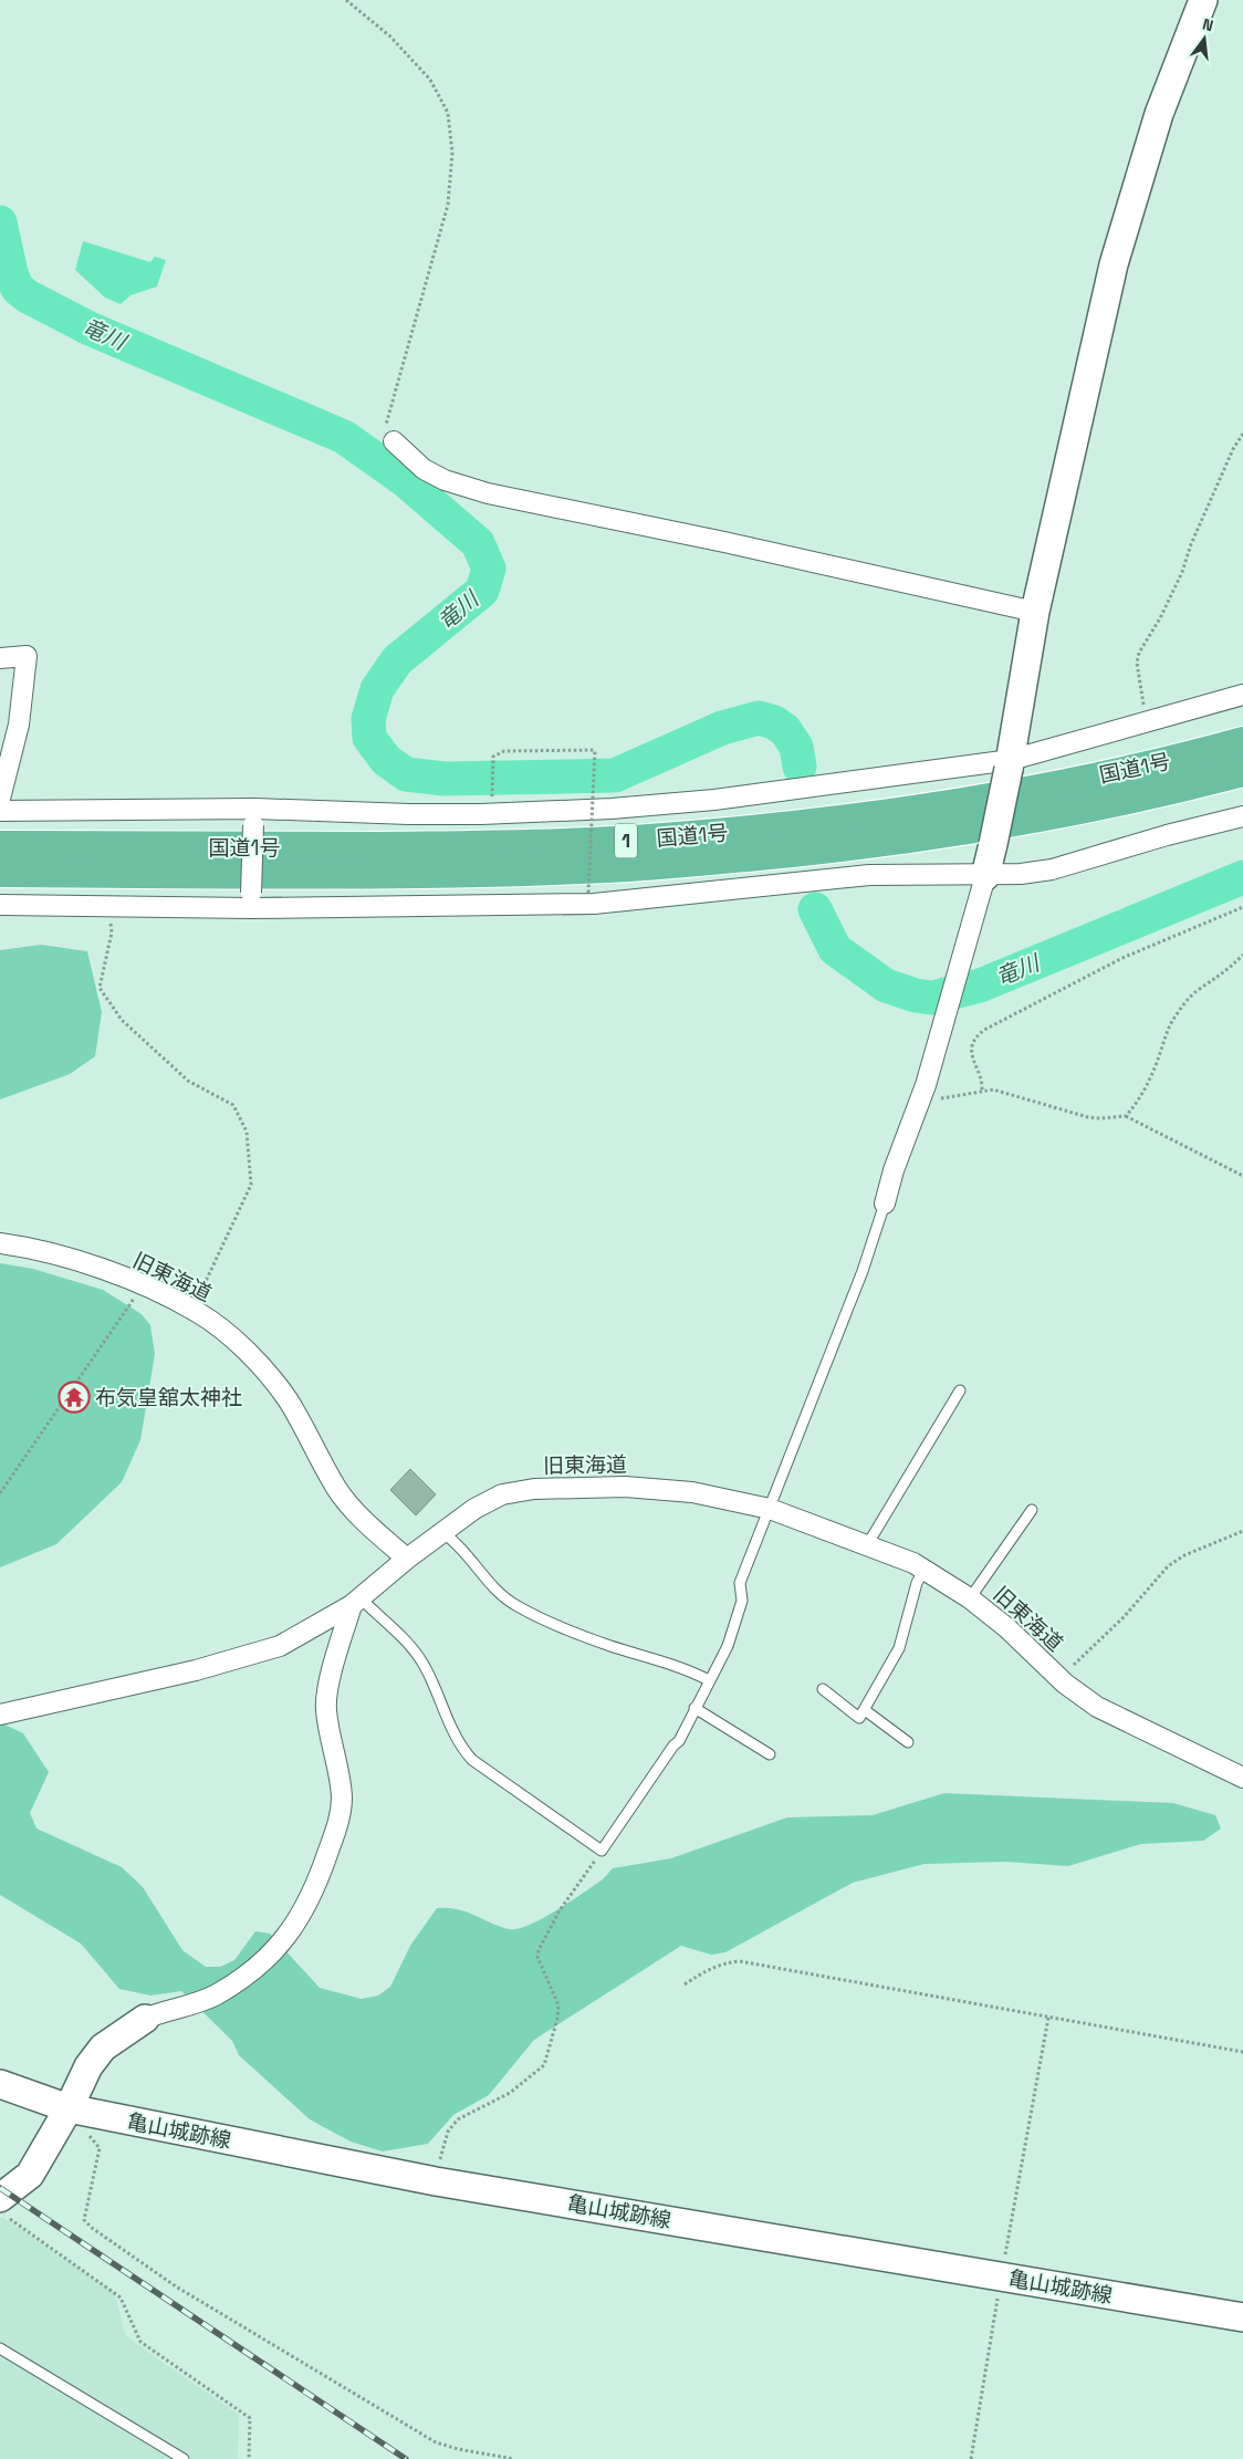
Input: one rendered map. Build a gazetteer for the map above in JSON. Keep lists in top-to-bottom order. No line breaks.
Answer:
{"streets":{"highway":["国道1号","1"],"main road":["亀山城跡線"],"street":["旧東海道"]},"water":["竜川"],"places":{"temple":["布気皇舘太神社"]},"north":"top"}
